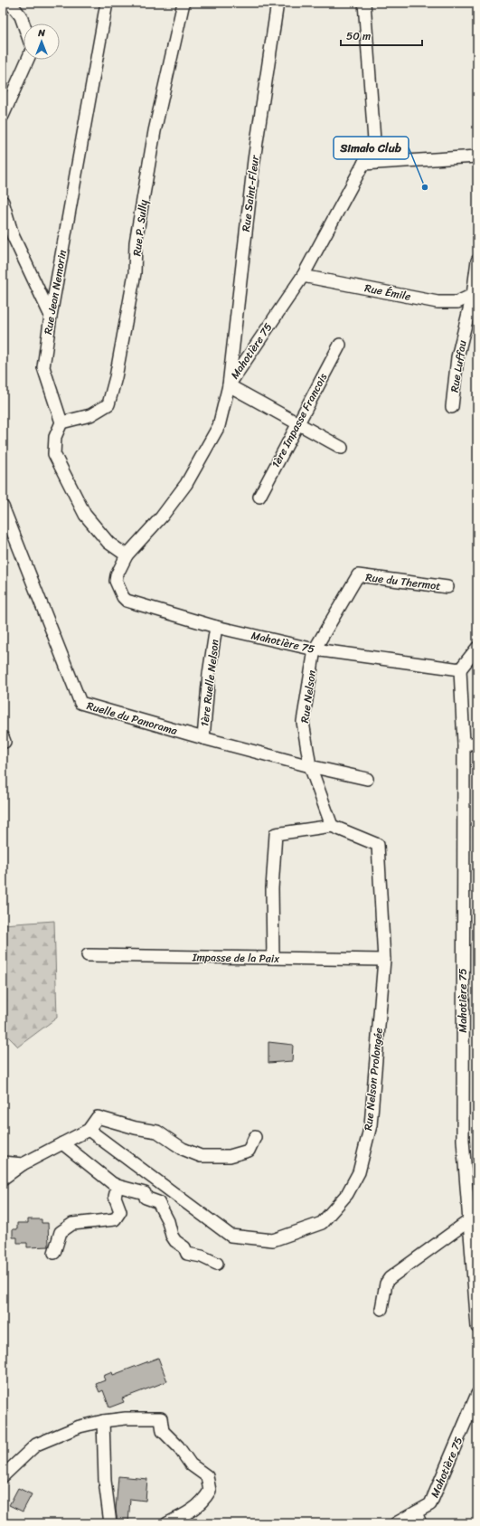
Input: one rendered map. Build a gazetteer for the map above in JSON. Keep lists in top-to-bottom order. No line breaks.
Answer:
{"streets":{"street":["Rue Saint-Fleur","Rue P. Sully","Rue Jean Nemorin","Rue Émile","Mahotière 75","Rue Luffau","1ère Impasse Francois","Rue du Thermot","1ère Ruelle Nelson","Rue Nelson","Ruelle du Panorama","Impasse de la Paix","Rue Nelson Prolongée"]},"crossings":[["Rue Saint-Fleur","Mahotière 75"],["Rue P. Sully","Rue Jean Nemorin"],["Rue Émile","Mahotière 75"],["Rue Émile","Rue Luffau"],["Mahotière 75","Rue du Thermot"],["Mahotière 75","1ère Ruelle Nelson"],["Mahotière 75","Rue Nelson"],["Rue du Thermot","Rue Nelson"],["1ère Ruelle Nelson","Ruelle du Panorama"],["Rue Nelson","Ruelle du Panorama"],["Rue Nelson","Rue Nelson Prolongée"],["Impasse de la Paix","Rue Nelson Prolongée"]],"places":["Simalo Club"],"scale_bar":"50 m","north":"top"}
